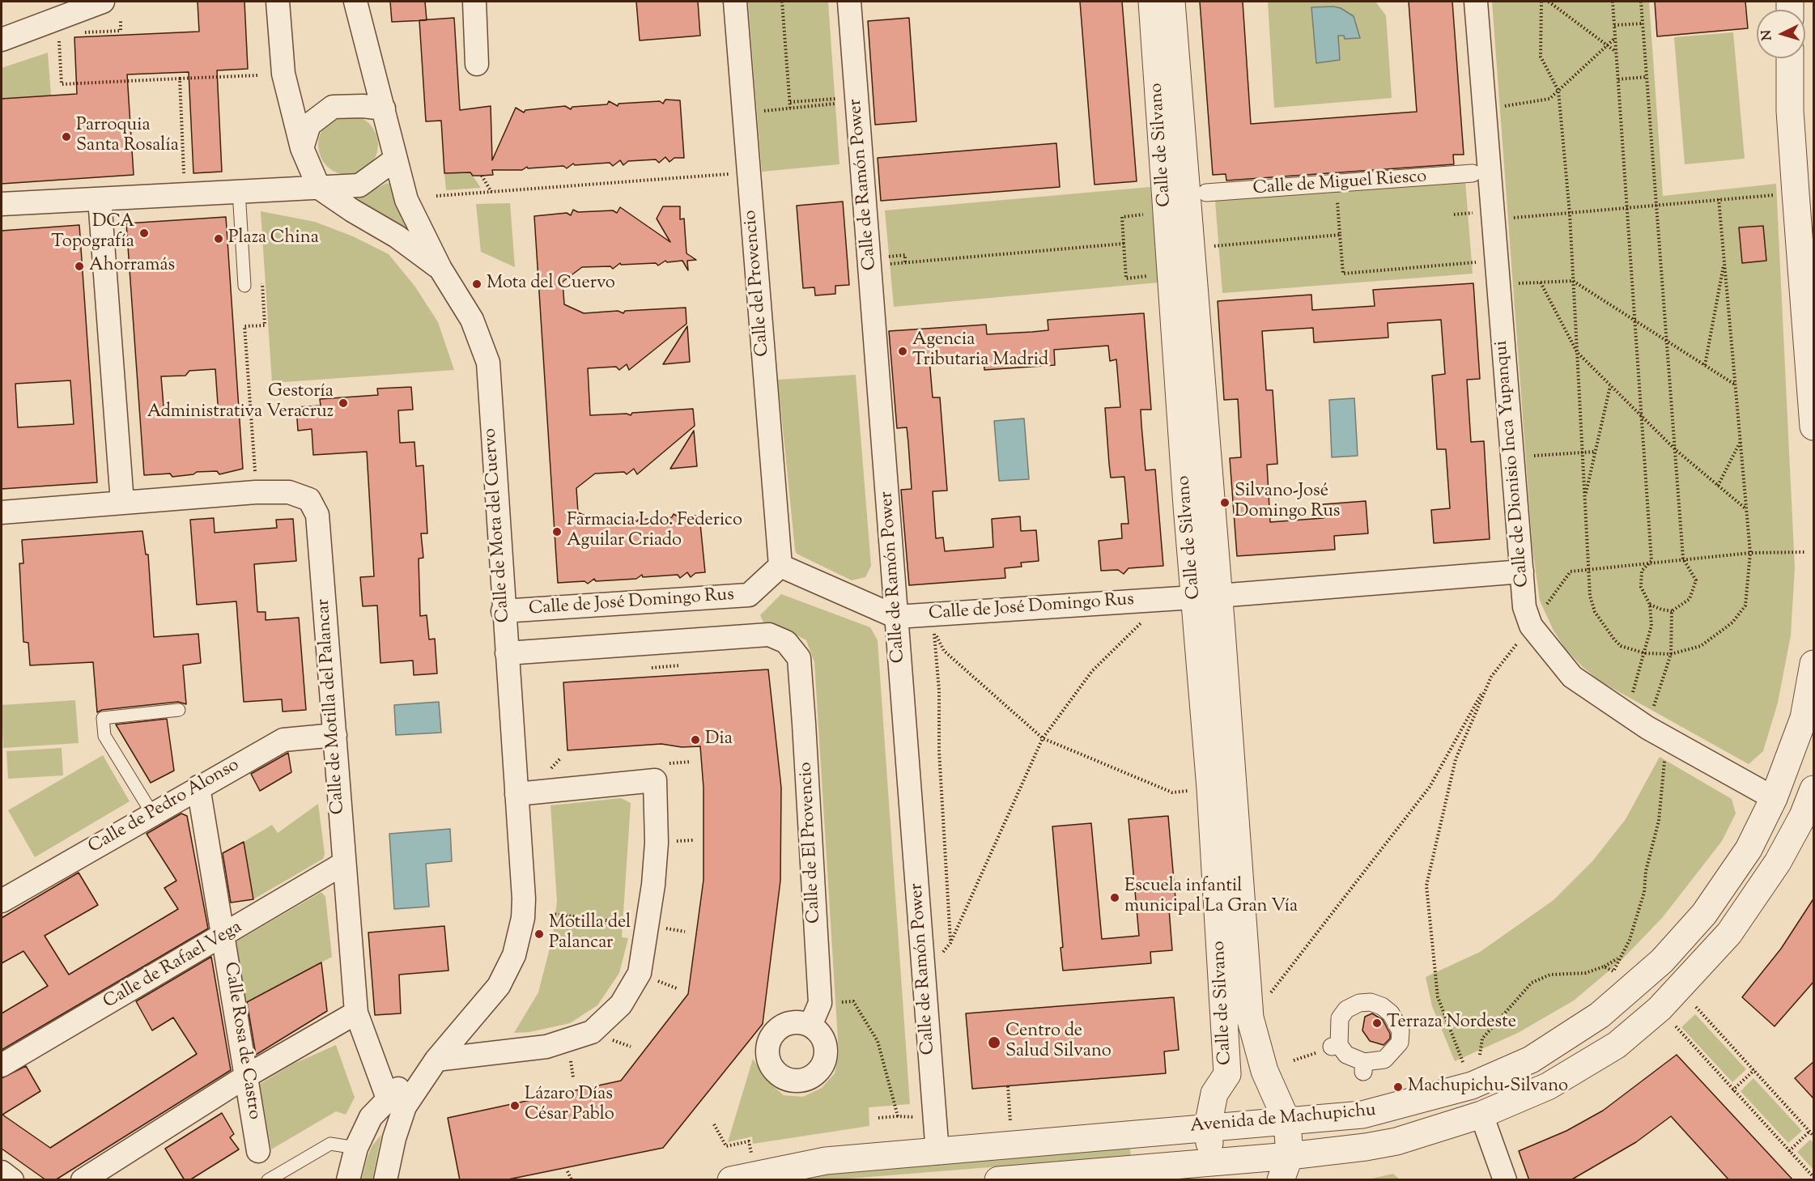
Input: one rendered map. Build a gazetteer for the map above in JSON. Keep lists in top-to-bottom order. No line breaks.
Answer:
{"streets":{"street":["Calle de Silvano","Calle de Miguel Riesco","Calle de Ramón Power","Calle del Provencio","Calle de Dionisio Inca Yupanqui","Calle de Mota del Cuervo","Calle de José Domingo Rus","Calle de Motilla del Palancar","Calle de Pedro Alonso","Calle de El Provencio","Calle de Rafael Vega","Calle Rosa de Castro","Avenida de Machupichu"]},"crossings":[["Calle de Silvano","Calle de José Domingo Rus"],["Calle de Silvano","Avenida de Machupichu"],["Calle de Ramón Power","Calle de José Domingo Rus"],["Calle de Ramón Power","Avenida de Machupichu"],["Calle del Provencio","Calle de José Domingo Rus"],["Calle de Dionisio Inca Yupanqui","Calle de José Domingo Rus"],["Calle de Dionisio Inca Yupanqui","Avenida de Machupichu"],["Calle de Mota del Cuervo","Calle de José Domingo Rus"],["Calle de Mota del Cuervo","Calle de Motilla del Palancar"],["Calle de Mota del Cuervo","Calle de El Provencio"],["Calle de Motilla del Palancar","Calle de Pedro Alonso"],["Calle de Motilla del Palancar","Calle de Rafael Vega"],["Calle de Pedro Alonso","Calle Rosa de Castro"],["Calle de Rafael Vega","Calle Rosa de Castro"]],"places":["Parroquia Santa Rosalía","DCA Topografía","Plaza China","Ahorramás","Mota del Cuervo","Agencia Tributaria Madrid","Gestoría Administrativa Veracruz","Silvano-José Domingo Rus","Farmacia Ldo. Federico Aguilar Criado","Dia","Escuela infantil municipal La Gran Vía","Motilla del Palancar","Terraza Nordeste","Centro de Salud Silvano","Machupichu-Silvano","Lázaro Días César Pablo"],"north":"left"}
